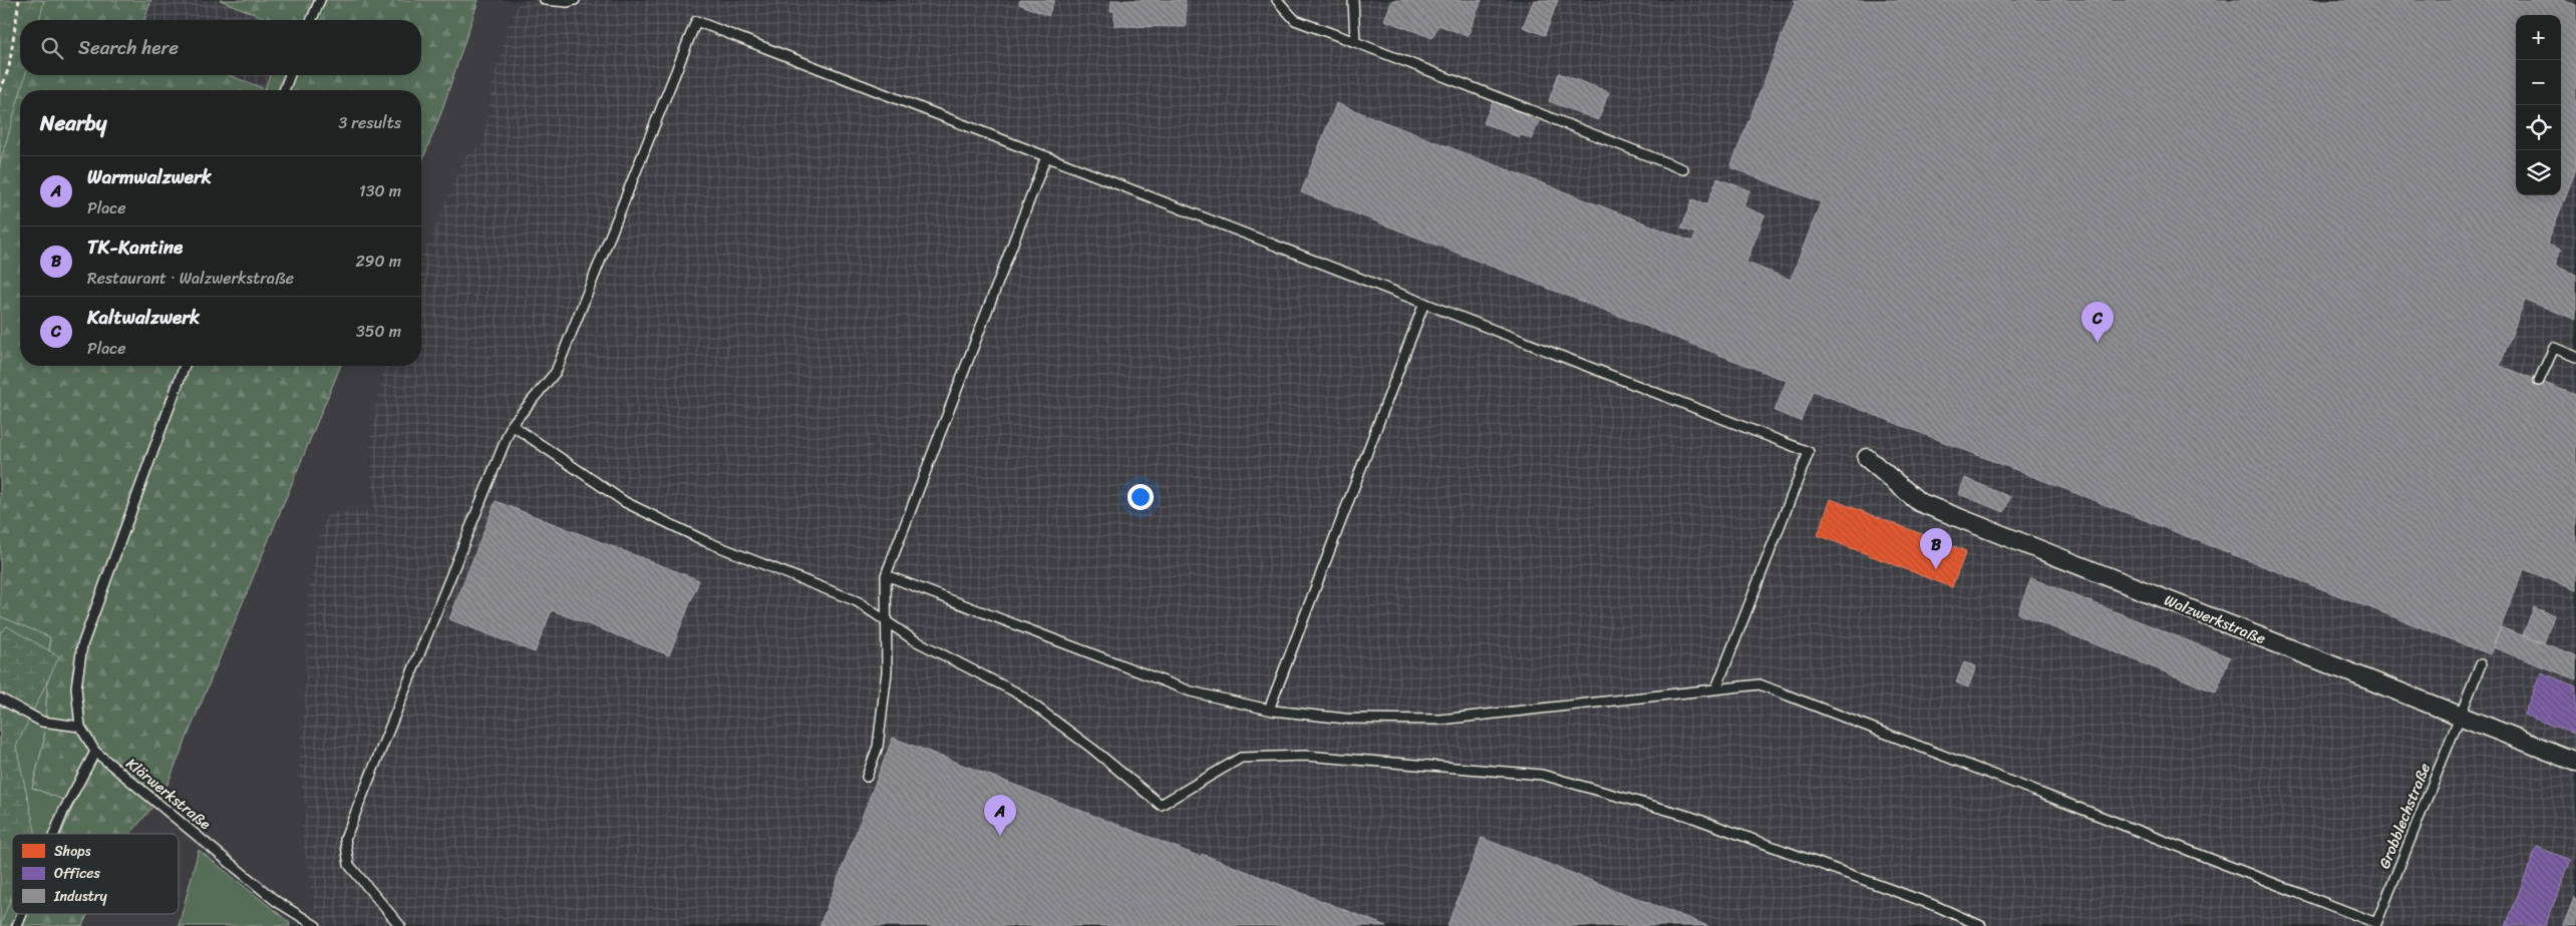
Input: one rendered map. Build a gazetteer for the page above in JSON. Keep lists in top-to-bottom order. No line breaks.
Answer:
{"streets":{"street":["Walzwerkstraße"],"lane":["Klärwerkstraße","Grobblechstraße"]},"crossings":[["Walzwerkstraße","Grobblechstraße"]],"legend":["Shops","Offices","Industry"],"page":{"map_buttons":["+","−"],"search":"Search here","heading":["Nearby","3 results"],"list":[{"mark":"A","name":"Warmwalzwerk","note":"Place","value":"130 m"},{"mark":"B","name":"TK-Kantine","note":"Restaurant · Walzwerkstraße","value":"290 m"},{"mark":"C","name":"Kaltwalzwerk","note":"Place","value":"350 m"}],"pins":["C","B","A"]}}
